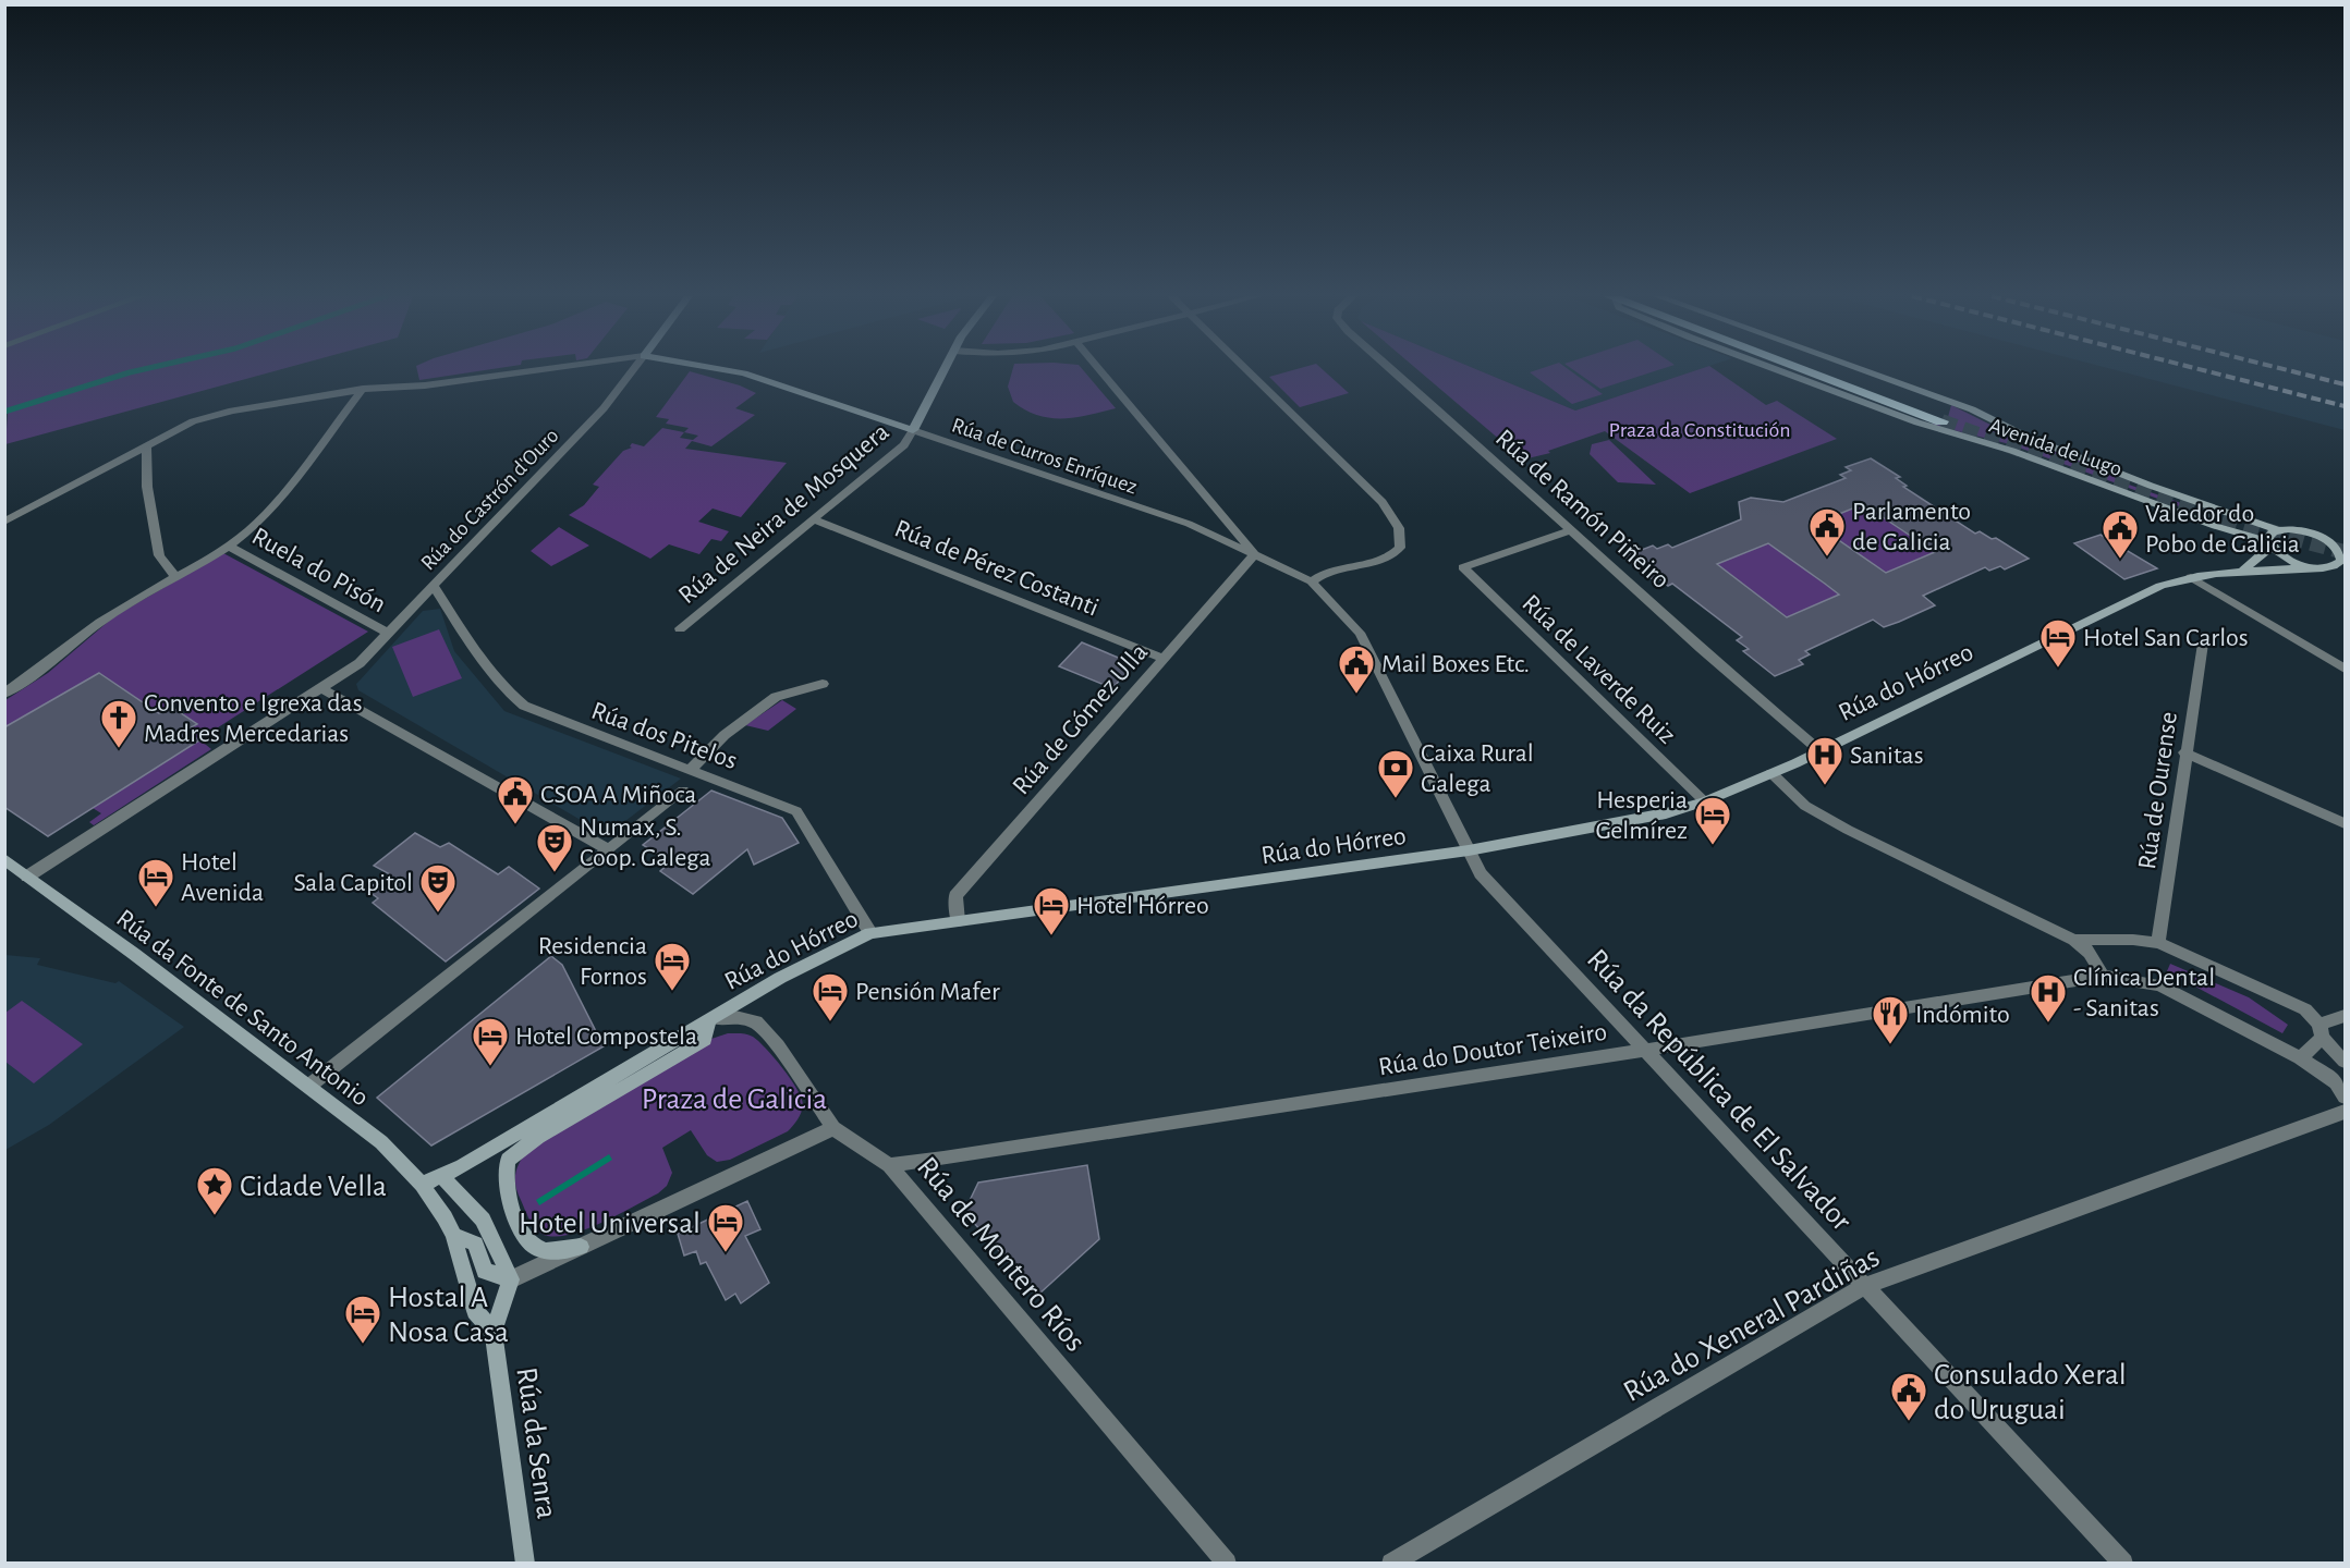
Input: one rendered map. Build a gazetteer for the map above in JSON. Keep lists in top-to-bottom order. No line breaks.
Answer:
{"streets":{"highway":["Avenida de Lugo"],"street":["Rúa de Curros Enríquez","Rúa do Castrón d'Ouro","Rúa de Ramón Piñeiro","Rúa de Neira de Mosquera","Rúa de Pérez Costanti","Ruela do Pisón","Rúa de Laverde Ruiz","Rúa do Hórreo","Rúa de Gómez Ulla","Rúa dos Pitelos","Rúa de Ourense","Rúa da Fonte de Santo Antonio","Rúa do Doutor Teixeiro","Rúa da República de El Salvador","Rúa de Montero Ríos","Rúa do Xeneral Pardiñas","Rúa da Senra"]},"crossings":[["Avenida de Lugo","Rúa do Hórreo"],["Rúa de Curros Enríquez","Rúa de Neira de Mosquera"],["Rúa de Curros Enríquez","Rúa de Gómez Ulla"],["Rúa de Curros Enríquez","Rúa da República de El Salvador"],["Rúa do Castrón d'Ouro","Ruela do Pisón"],["Rúa do Castrón d'Ouro","Rúa dos Pitelos"],["Rúa do Castrón d'Ouro","Rúa da Fonte de Santo Antonio"],["Rúa de Ramón Piñeiro","Rúa de Laverde Ruiz"],["Rúa de Ramón Piñeiro","Rúa do Hórreo"],["Rúa de Neira de Mosquera","Rúa de Pérez Costanti"],["Rúa de Pérez Costanti","Rúa de Gómez Ulla"],["Rúa de Laverde Ruiz","Rúa do Hórreo"],["Rúa do Hórreo","Rúa de Gómez Ulla"],["Rúa do Hórreo","Rúa dos Pitelos"],["Rúa do Hórreo","Rúa da República de El Salvador"],["Rúa do Hórreo","Rúa de Montero Ríos"],["Rúa do Doutor Teixeiro","Rúa da República de El Salvador"],["Rúa do Doutor Teixeiro","Rúa de Montero Ríos"],["Rúa da República de El Salvador","Rúa do Xeneral Pardiñas"]],"parks":["Praza da Constitución","Praza de Galicia"],"places":{"public building":["Parlamento de Galicia","Valedor do Pobo de Galicia","Mail Boxes Etc.","CSOA A Miñoca","Consulado Xeral do Uruguai"],"hotel":["Hotel San Carlos","Hesperia Gelmírez","Hotel Avenida","Hotel Hórreo","Residencia Fornos","Pensión Mafer","Hotel Compostela","Hotel Universal","Hostal A Nosa Casa"],"church":["Convento e Igrexa das Madres Mercedarias"],"hospital":["Sanitas","Clínica Dental - Sanitas"],"bank":["Caixa Rural Galega"],"theatre":["Numax, S. Coop. Galega","Sala Capitol"],"restaurant":["Indómito"],"place":["Cidade Vella"]}}
